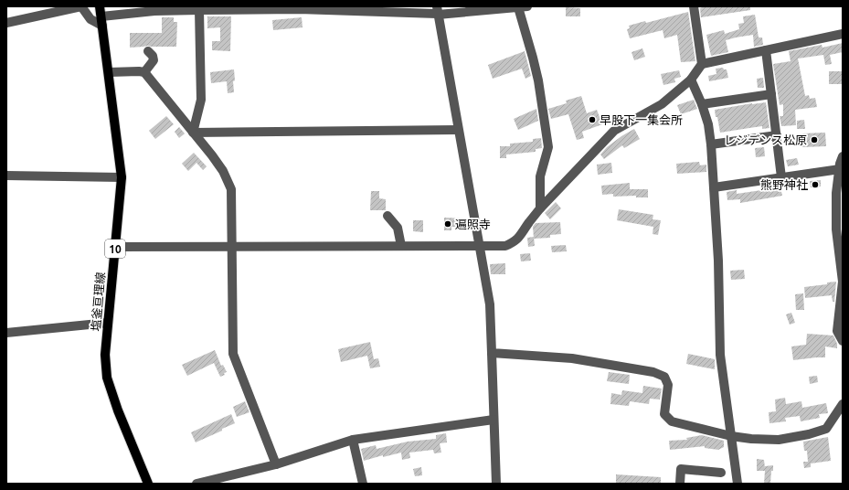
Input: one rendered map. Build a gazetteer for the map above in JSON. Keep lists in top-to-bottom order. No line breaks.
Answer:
{"streets":{"main road":["10","塩釜亘理線"]},"places":["早股下一集会所","レジデンス松原","熊野神社","遍照寺"]}
